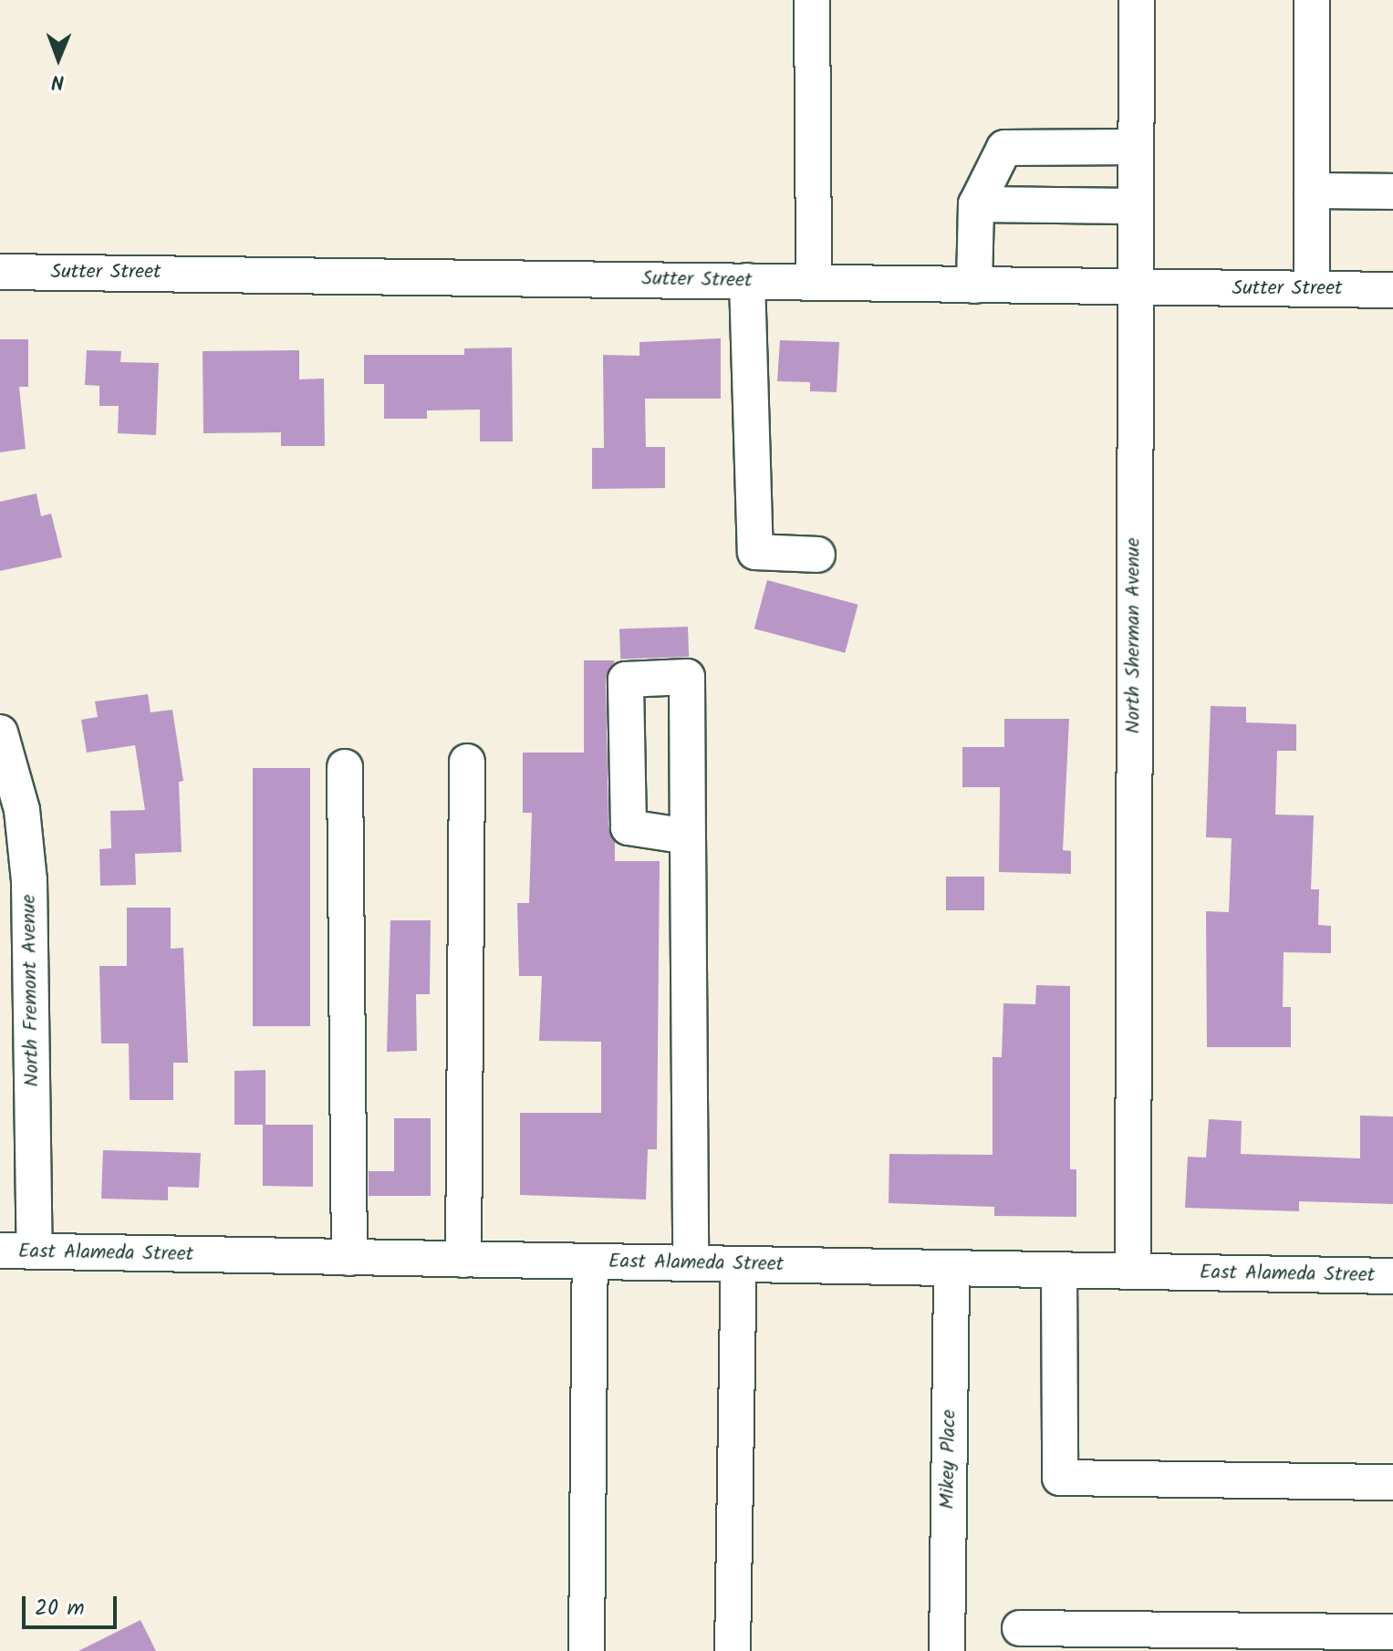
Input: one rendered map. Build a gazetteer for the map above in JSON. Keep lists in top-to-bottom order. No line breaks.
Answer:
{"streets":{"street":["Sutter Street","North Sherman Avenue","North Fremont Avenue","East Alameda Street","Mikey Place"]},"crossings":[["Sutter Street","North Sherman Avenue"],["North Sherman Avenue","East Alameda Street"],["North Fremont Avenue","East Alameda Street"],["East Alameda Street","Mikey Place"]],"scale_bar":"20 m","north":"bottom"}
